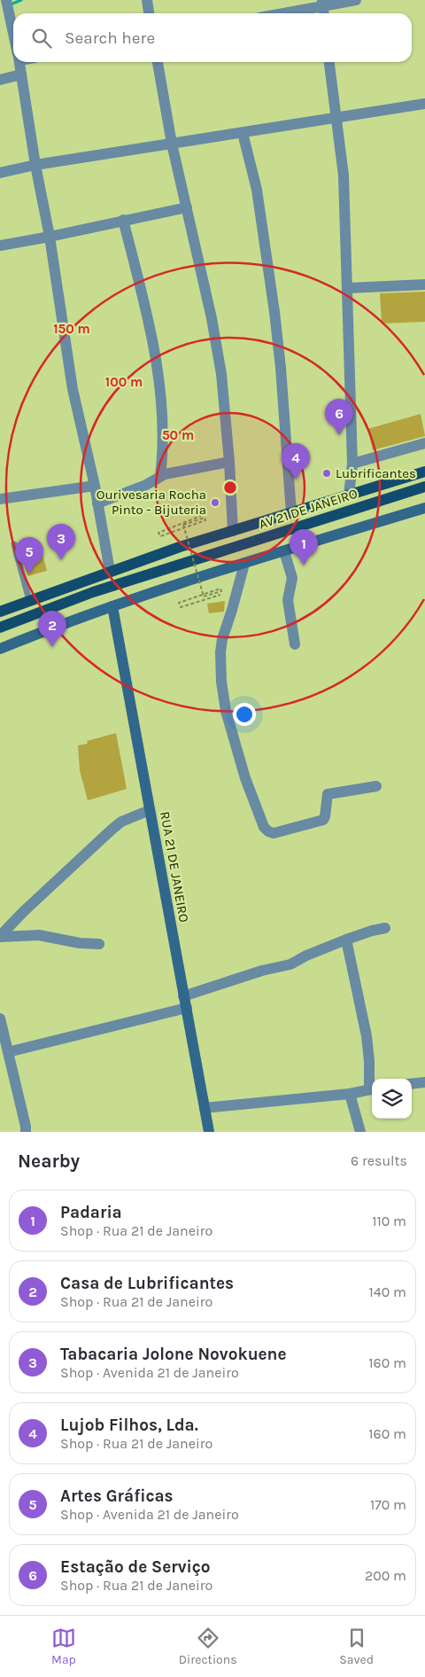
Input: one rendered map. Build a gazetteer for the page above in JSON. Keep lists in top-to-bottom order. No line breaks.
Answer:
{"streets":{"main road":["AV 21 DE JANEIRO"],"street":["RUA 21 DE JANEIRO"]},"places":["Lubrificantes","Ourivesaria Rocha Pinto - Bijuteria"],"page":{"search":"Search here","pins":["6","4","3","1","5","2"],"heading":["Nearby","6 results"],"list":[{"mark":"1","name":"Padaria","note":"Shop · Rua 21 de Janeiro","value":"110 m"},{"mark":"2","name":"Casa de Lubrificantes","note":"Shop · Rua 21 de Janeiro","value":"140 m"},{"mark":"3","name":"Tabacaria Jolone Novokuene","note":"Shop · Avenida 21 de Janeiro","value":"160 m"},{"mark":"4","name":"Lujob Filhos, Lda.","note":"Shop · Rua 21 de Janeiro","value":"160 m"},{"mark":"5","name":"Artes Gráficas","note":"Shop · Avenida 21 de Janeiro","value":"170 m"},{"mark":"6","name":"Estação de Serviço","note":"Shop · Rua 21 de Janeiro","value":"200 m"}],"nav":["Map","Directions","Saved"]},"rings":["150 m","100 m","50 m"]}
